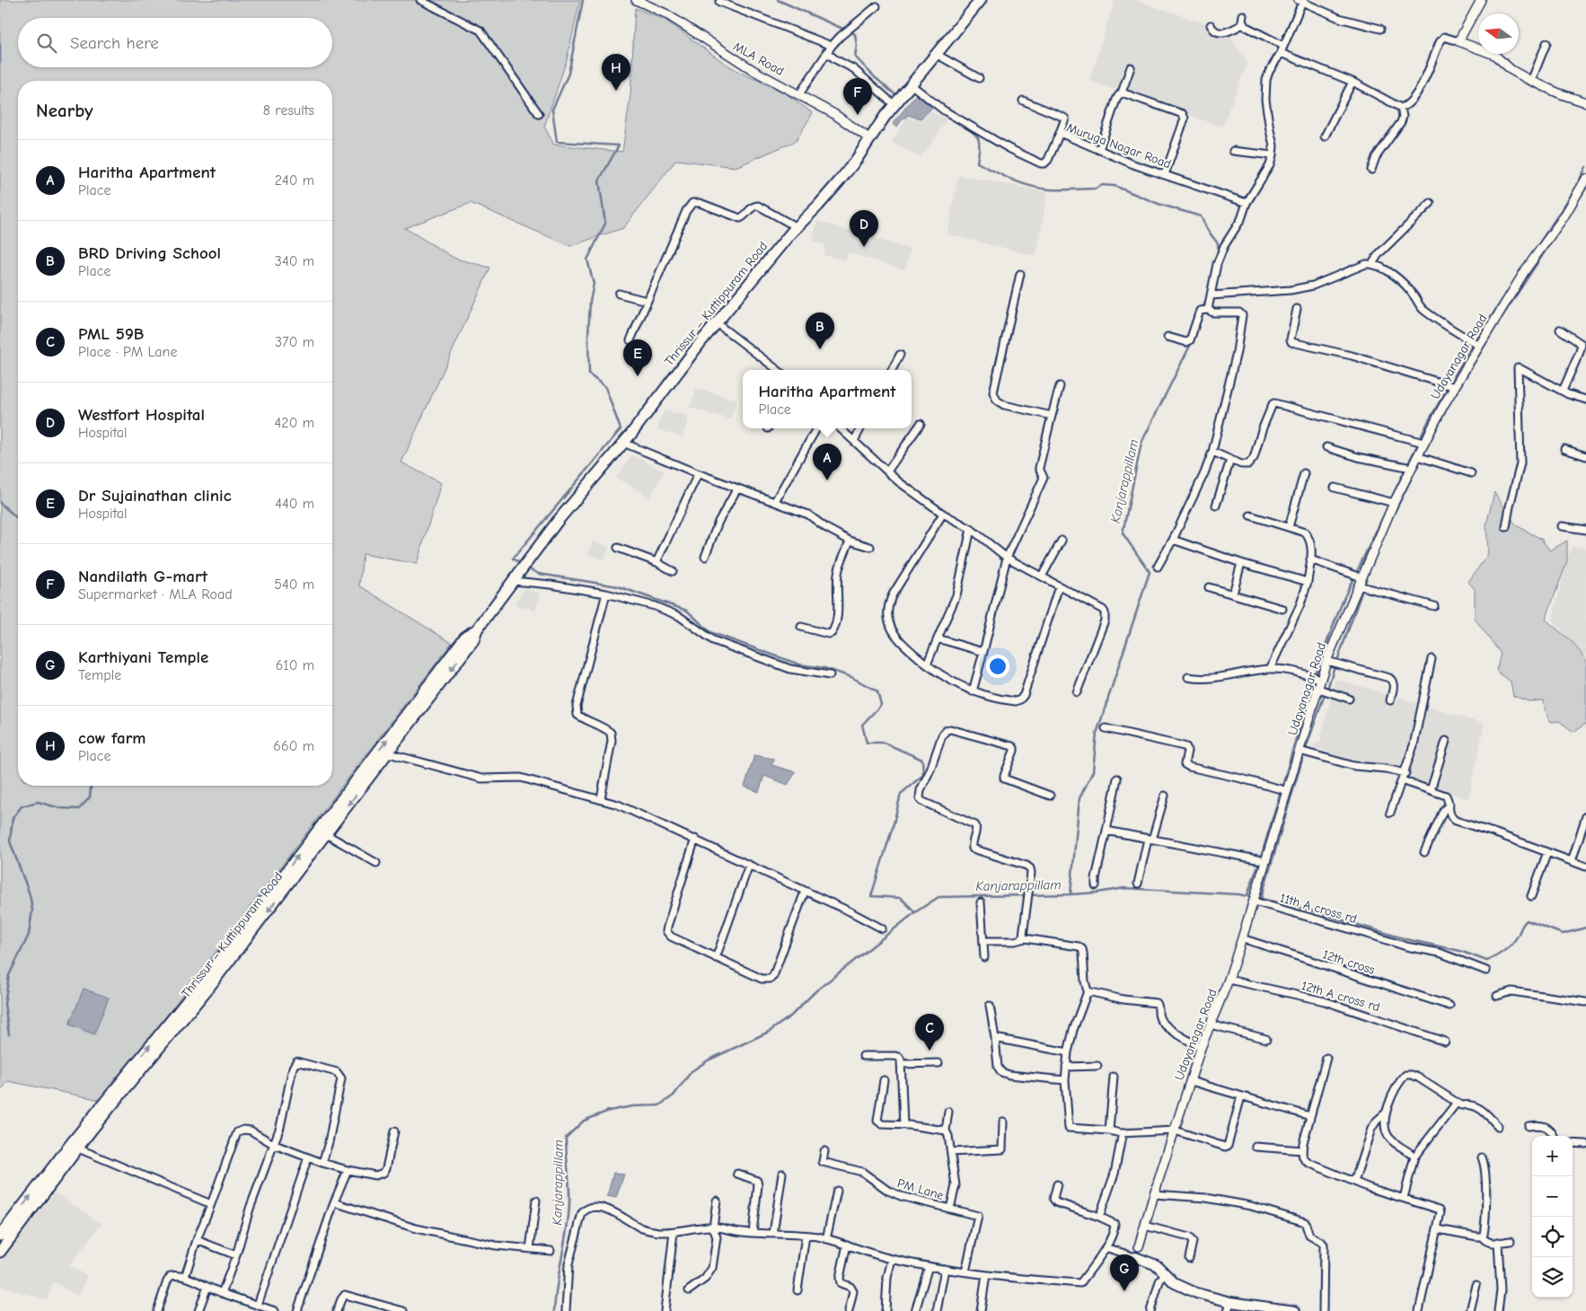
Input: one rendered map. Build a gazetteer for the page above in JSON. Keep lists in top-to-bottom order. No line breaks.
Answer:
{"streets":{"main road":["Thrissur – Kuttippuram Road"],"street":["MLA Road","Muruga Nagar Road","Udayanagar Road","11th A cross rd","12th cross","12th A cross rd","PM Lane"]},"crossings":[["MLA Road","Thrissur – Kuttippuram Road"],["Muruga Nagar Road","Thrissur – Kuttippuram Road"],["Udayanagar Road","11th A cross rd"],["Udayanagar Road","12th cross"],["Udayanagar Road","12th A cross rd"]],"water":["Kanjarappillam"],"north":"left","page":{"search":"Search here","pins":["H","F","D","B","E","A","C","G"],"heading":["Nearby","8 results"],"list":[{"mark":"A","name":"Haritha Apartment","note":"Place","value":"240 m"},{"mark":"B","name":"BRD Driving School","note":"Place","value":"340 m"},{"mark":"C","name":"PML 59B","note":"Place · PM Lane","value":"370 m"},{"mark":"D","name":"Westfort Hospital","note":"Hospital","value":"420 m"},{"mark":"E","name":"Dr Sujainathan clinic","note":"Hospital","value":"440 m"},{"mark":"F","name":"Nandilath G-mart","note":"Supermarket · MLA Road","value":"540 m"},{"mark":"G","name":"Karthiyani Temple","note":"Temple","value":"610 m"},{"mark":"H","name":"cow farm","note":"Place","value":"660 m"}],"popup":["Haritha Apartment","Place"],"map_buttons":["+","−"]}}
